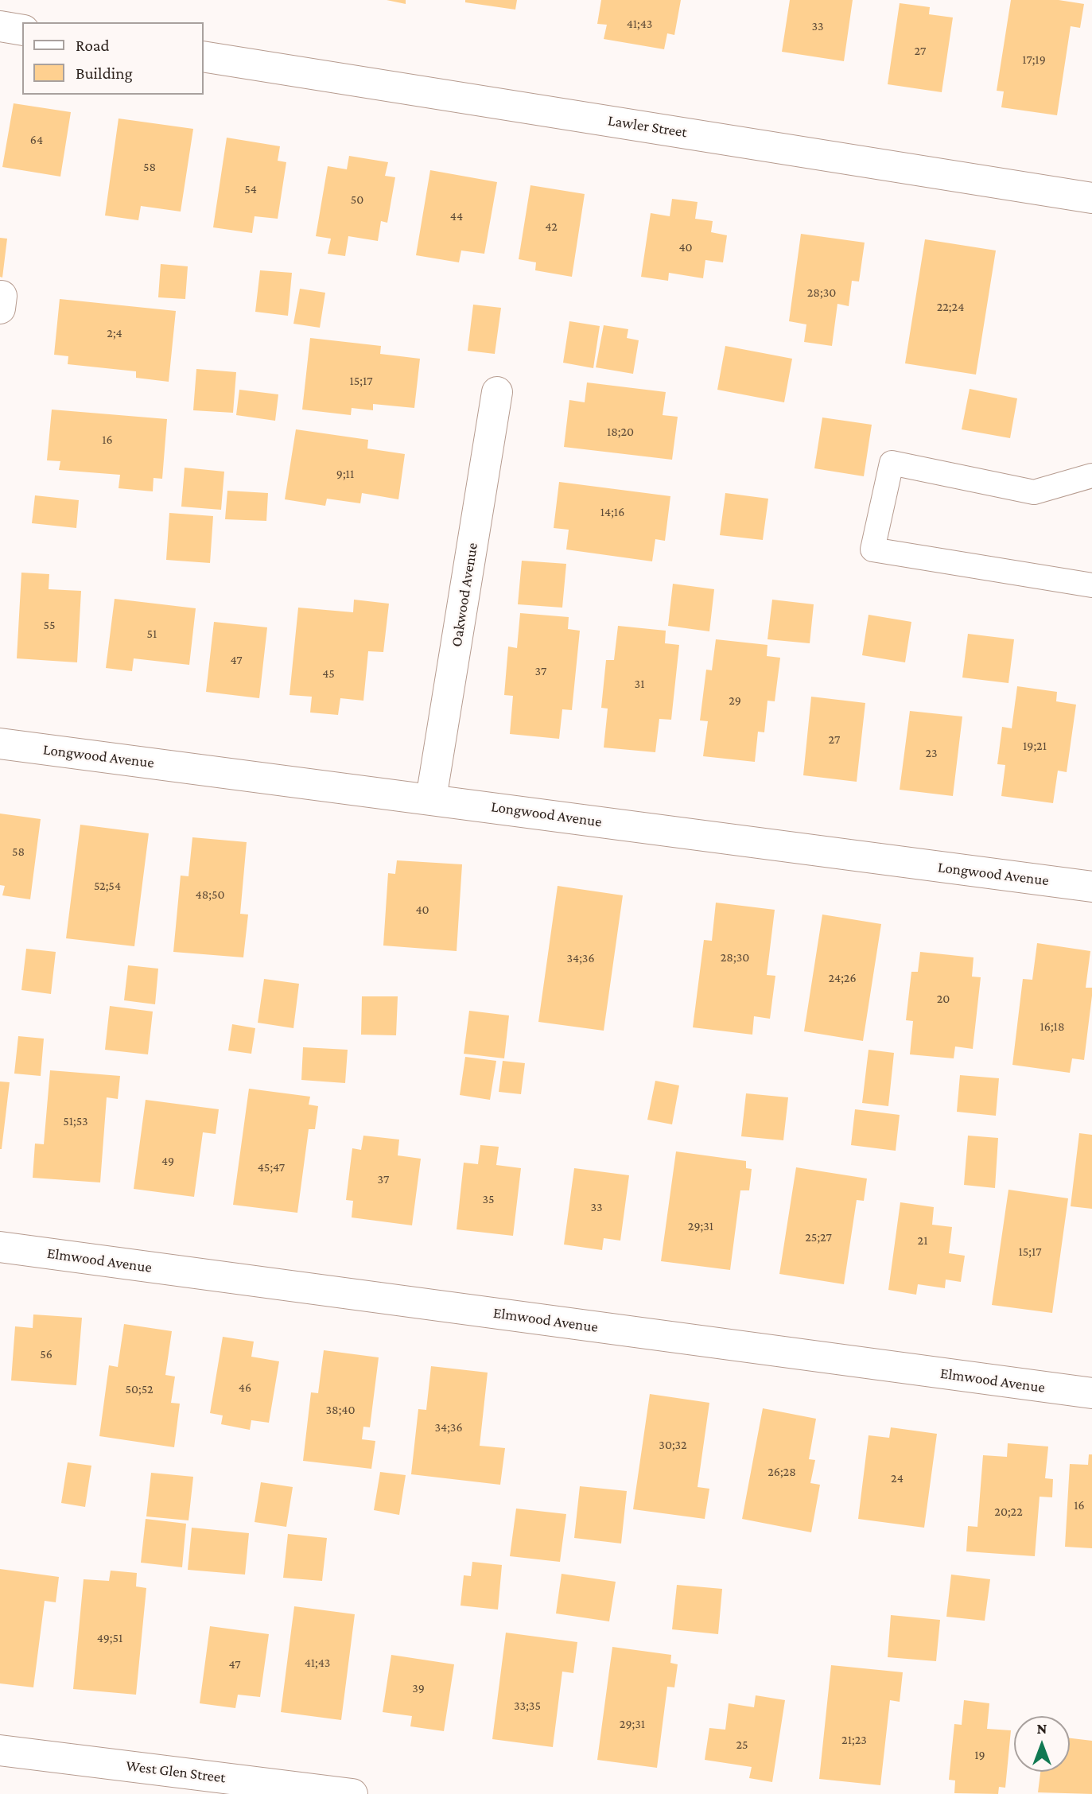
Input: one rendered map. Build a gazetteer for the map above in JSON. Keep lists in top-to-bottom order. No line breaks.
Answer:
{"streets":{"street":["Lawler Street","Oakwood Avenue","Longwood Avenue","Elmwood Avenue","West Glen Street"]},"crossings":[["Oakwood Avenue","Longwood Avenue"]],"house_numbers":["41;43","33","27","17;19","64","58","54","50","44","42","40","28;30","22;24","2;4","15;17","18;20","16","9;11","14;16","55","51","47","37","45","31","29","27","19;21","23","58","52;54","48;50","40","28;30","34;36","24;26","20","16;18","51;53","49","45;47","37","35","33","29;31","25;27","21","15;17","56","46","50;52","38;40","34;36","30;32","26;28","24","16","20;22","49;51","41;43","47","39","33;35","29;31","21;23","25","19"],"legend":["Road","Building"],"north":"top"}
